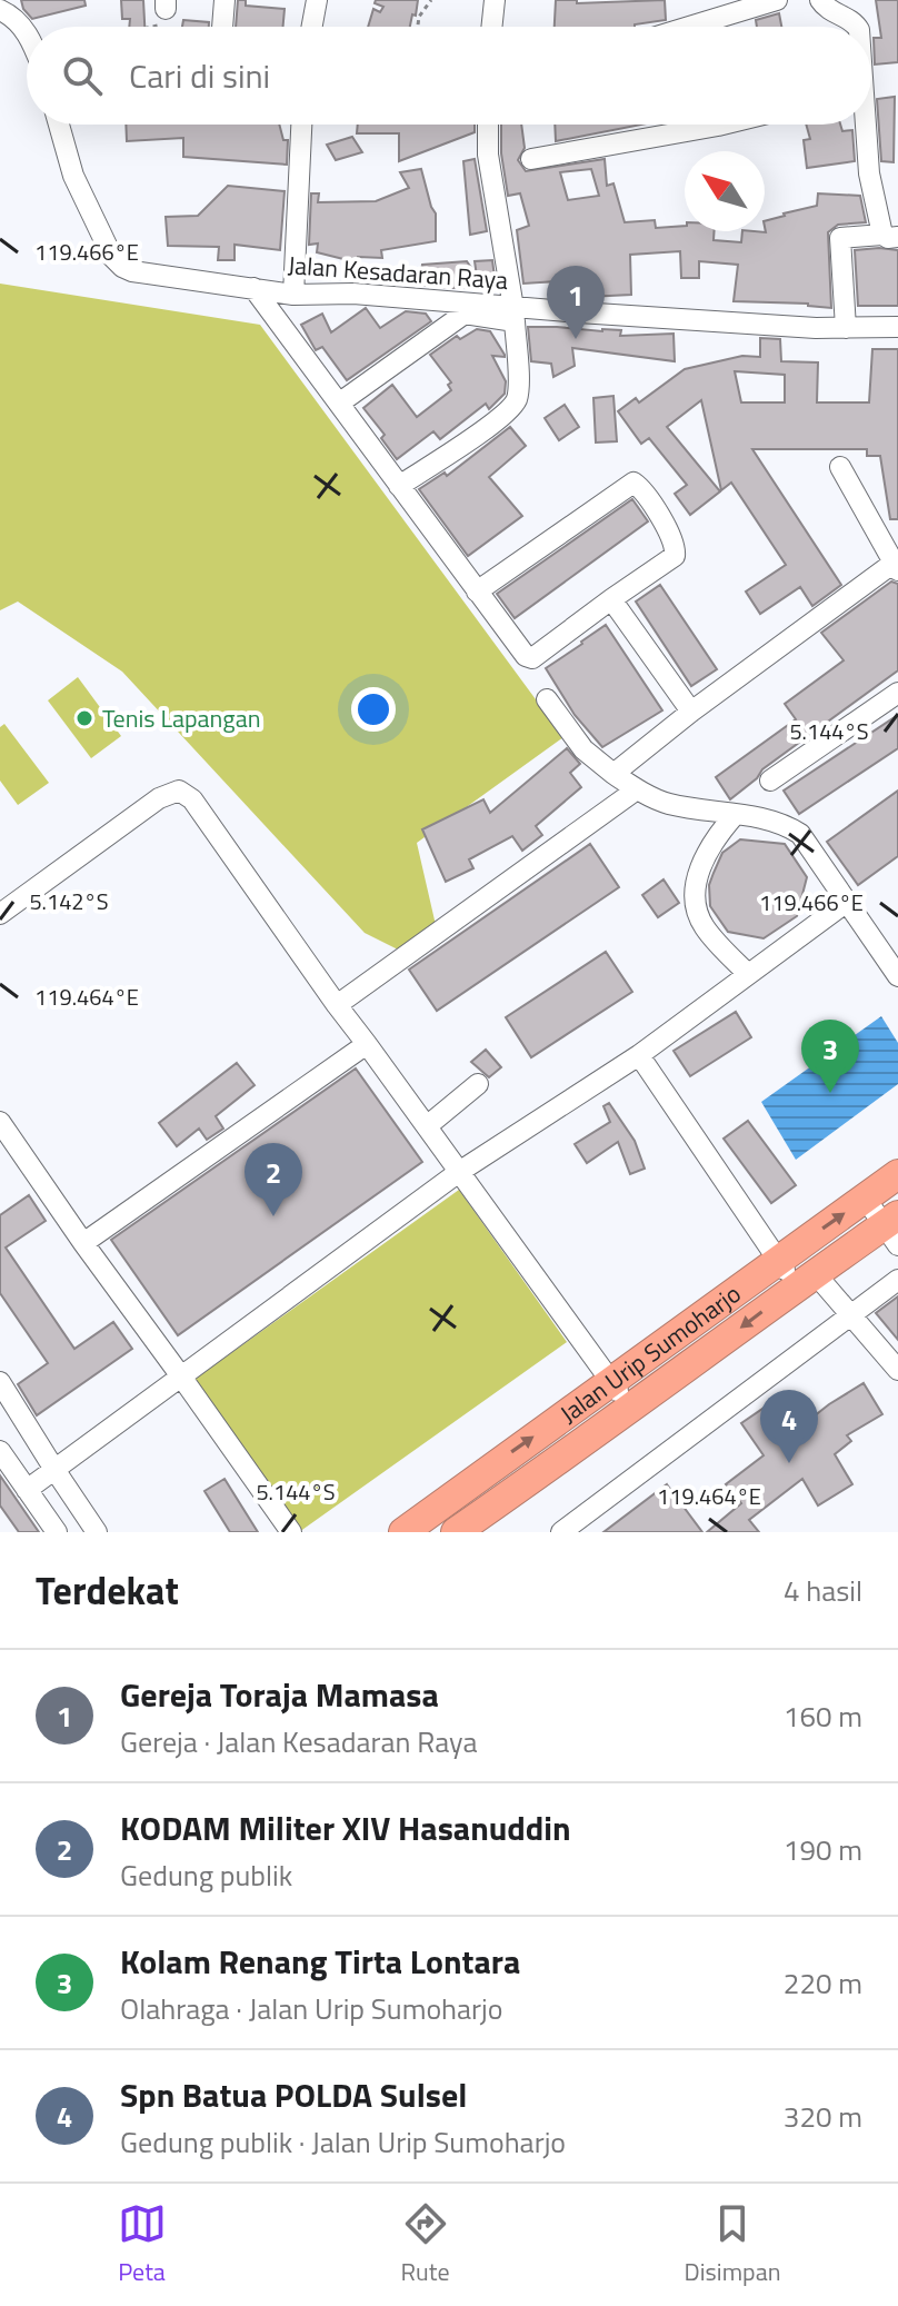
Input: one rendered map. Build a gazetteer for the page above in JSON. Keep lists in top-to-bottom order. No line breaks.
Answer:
{"streets":{"highway":["Jalan Urip Sumoharjo"],"street":["Jalan Kesadaran Raya"]},"places":["Tenis Lapangan"],"north":"top left","page":{"search":"Cari di sini","pins":["1","3","2","4"],"heading":["Terdekat","4 hasil"],"list":[{"mark":"1","name":"Gereja Toraja Mamasa","note":"Gereja · Jalan Kesadaran Raya","value":"160 m"},{"mark":"2","name":"KODAM Militer XIV Hasanuddin","note":"Gedung publik","value":"190 m"},{"mark":"3","name":"Kolam Renang Tirta Lontara","note":"Olahraga · Jalan Urip Sumoharjo","value":"220 m"},{"mark":"4","name":"Spn Batua POLDA Sulsel","note":"Gedung publik · Jalan Urip Sumoharjo","value":"320 m"}],"nav":["Peta","Rute","Disimpan"]},"coordinates":["119.466°E","5.144°S","5.142°S","119.464°E"]}
